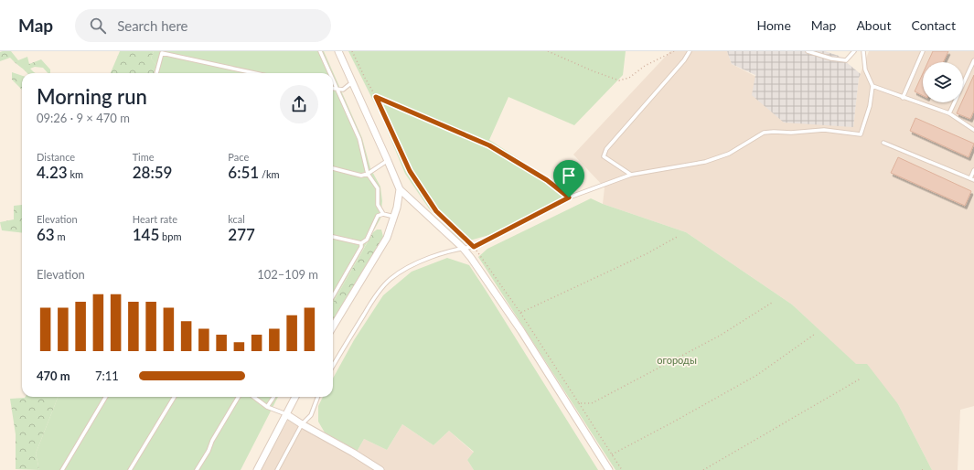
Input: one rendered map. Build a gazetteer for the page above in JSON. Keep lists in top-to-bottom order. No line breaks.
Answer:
{"parks":["огороды"],"page":{"header":"Map","search":"Search here","nav":["Home","Map","About","Contact"],"heading":["Morning run","09:26 · 9 × 470 m"],"stats":[["Distance","4.23 km"],["Time","28:59"],["Pace","6:51 /km"],["Elevation","63 m"],["Heart rate","145 bpm"],["kcal","277"]],"chart":["Elevation","102–109 m"],"list":[{"name":"470 m","note":"7:11"}]}}
